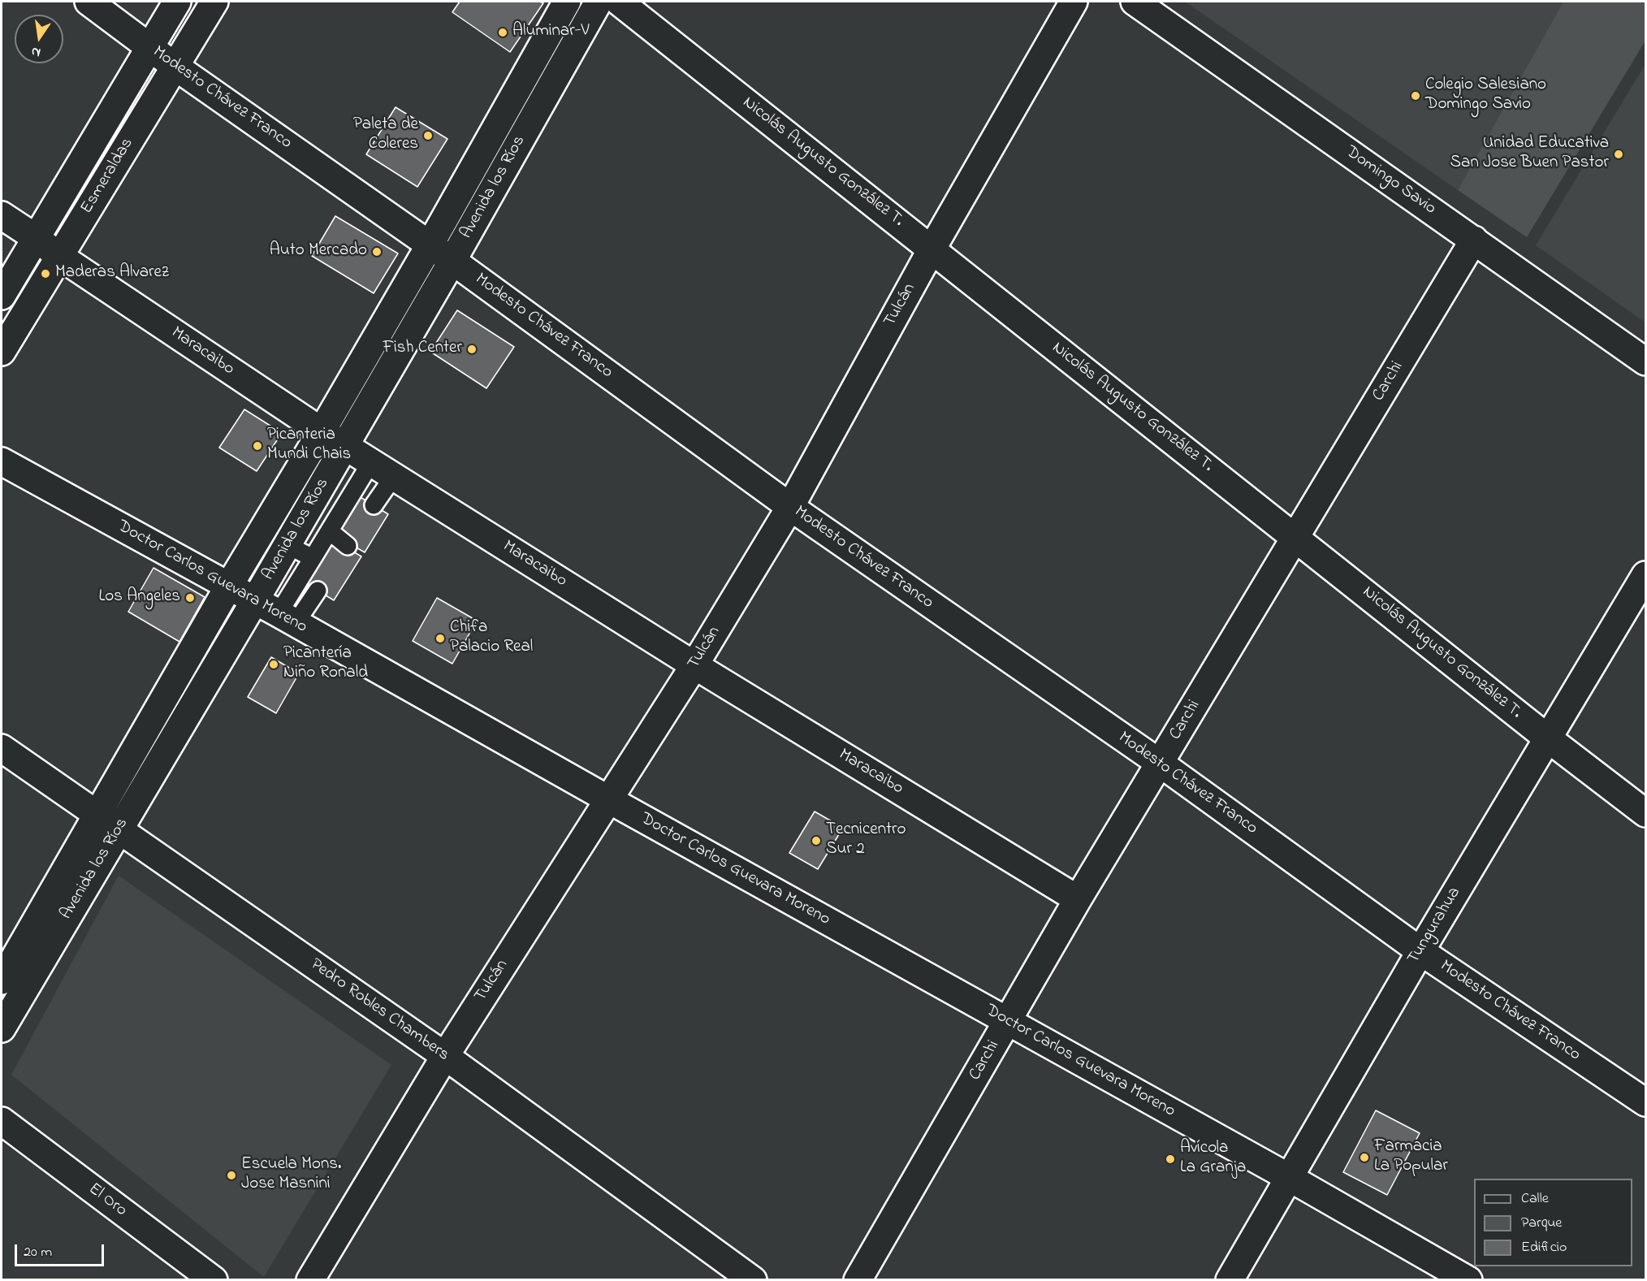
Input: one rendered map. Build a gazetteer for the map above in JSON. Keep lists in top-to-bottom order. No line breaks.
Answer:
{"streets":{"street":["Modesto Chávez Franco","Nicolás Augusto González T.","Esmeraldas","Domingo Savio","Avenida los Ríos","Tulcán","Maracaibo","Carchi","Doctor Carlos Guevara Moreno","Tungurahua","Pedro Robles Chambers","El Oro"]},"crossings":[["Modesto Chávez Franco","Esmeraldas"],["Modesto Chávez Franco","Avenida los Ríos"],["Modesto Chávez Franco","Tulcán"],["Modesto Chávez Franco","Carchi"],["Modesto Chávez Franco","Tungurahua"],["Nicolás Augusto González T.","Tulcán"],["Nicolás Augusto González T.","Carchi"],["Nicolás Augusto González T.","Tungurahua"],["Esmeraldas","Maracaibo"],["Domingo Savio","Carchi"],["Avenida los Ríos","Maracaibo"],["Avenida los Ríos","Doctor Carlos Guevara Moreno"],["Avenida los Ríos","Pedro Robles Chambers"],["Tulcán","Maracaibo"],["Tulcán","Doctor Carlos Guevara Moreno"],["Tulcán","Pedro Robles Chambers"],["Maracaibo","Carchi"],["Carchi","Doctor Carlos Guevara Moreno"],["Doctor Carlos Guevara Moreno","Tungurahua"]],"places":["Aluminar-V","Colegio Salesiano Domingo Savio","Paleta de Coleres","Unidad Educativa San Jose Buen Pastor","Auto Mercado","Maderas Alvarez","Fish Center","Picanteria Mundi Chais","Los Angeles","Chifa Palacio Real","Picantería Niño Ronald","Tecnicentro Sur 2","Farmacia La Popular","Avícola La Granja","Escuela Mons. Jose Masnini"],"legend":["Calle","Parque","Edificio"],"scale_bar":"20 m","north":"bottom"}
